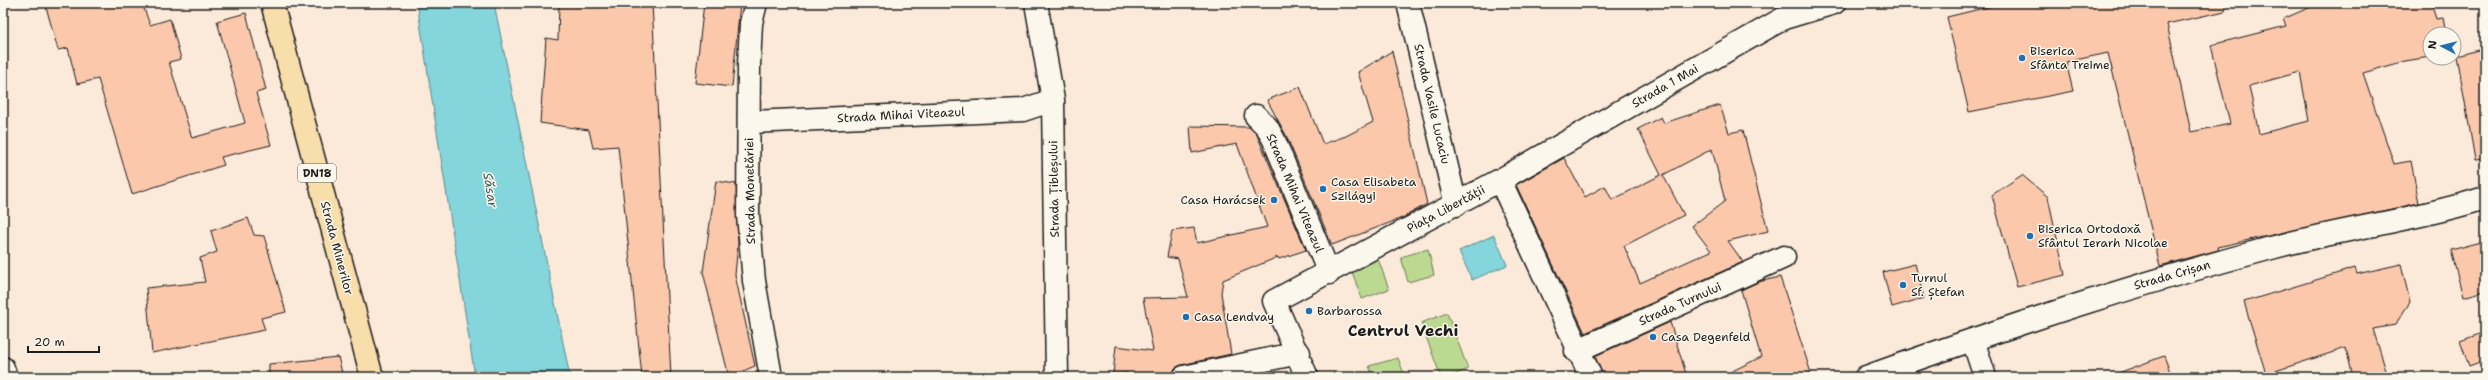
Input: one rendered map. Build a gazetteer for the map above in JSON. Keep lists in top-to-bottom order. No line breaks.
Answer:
{"streets":{"main road":["DN18","Strada Minerilor"],"street":["Strada 1 Mai","Strada Vasile Lucaciu","Strada Mihai Viteazul","Strada Țibleșului","Strada Monetăriei","Piața Libertății","Strada Crișan","Strada Turnului"]},"crossings":[["Strada 1 Mai","Piața Libertății"],["Strada Vasile Lucaciu","Piața Libertății"],["Strada Mihai Viteazul","Strada Țibleșului"],["Strada Mihai Viteazul","Strada Monetăriei"],["Strada Mihai Viteazul","Piața Libertății"],["Piața Libertății","Strada Turnului"]],"districts":["Centrul Vechi"],"water":["Săsar"],"places":["Biserica Sfânta Treime","Casa Elisabeta Szilágyi","Casa Harácsek","Biserica Ortodoxă Sfântul Ierarh Nicolae","Turnul Sf. Ștefan","Barbarossa","Casa Lendvay","Casa Degenfeld"],"scale_bar":"20 m","north":"left"}
